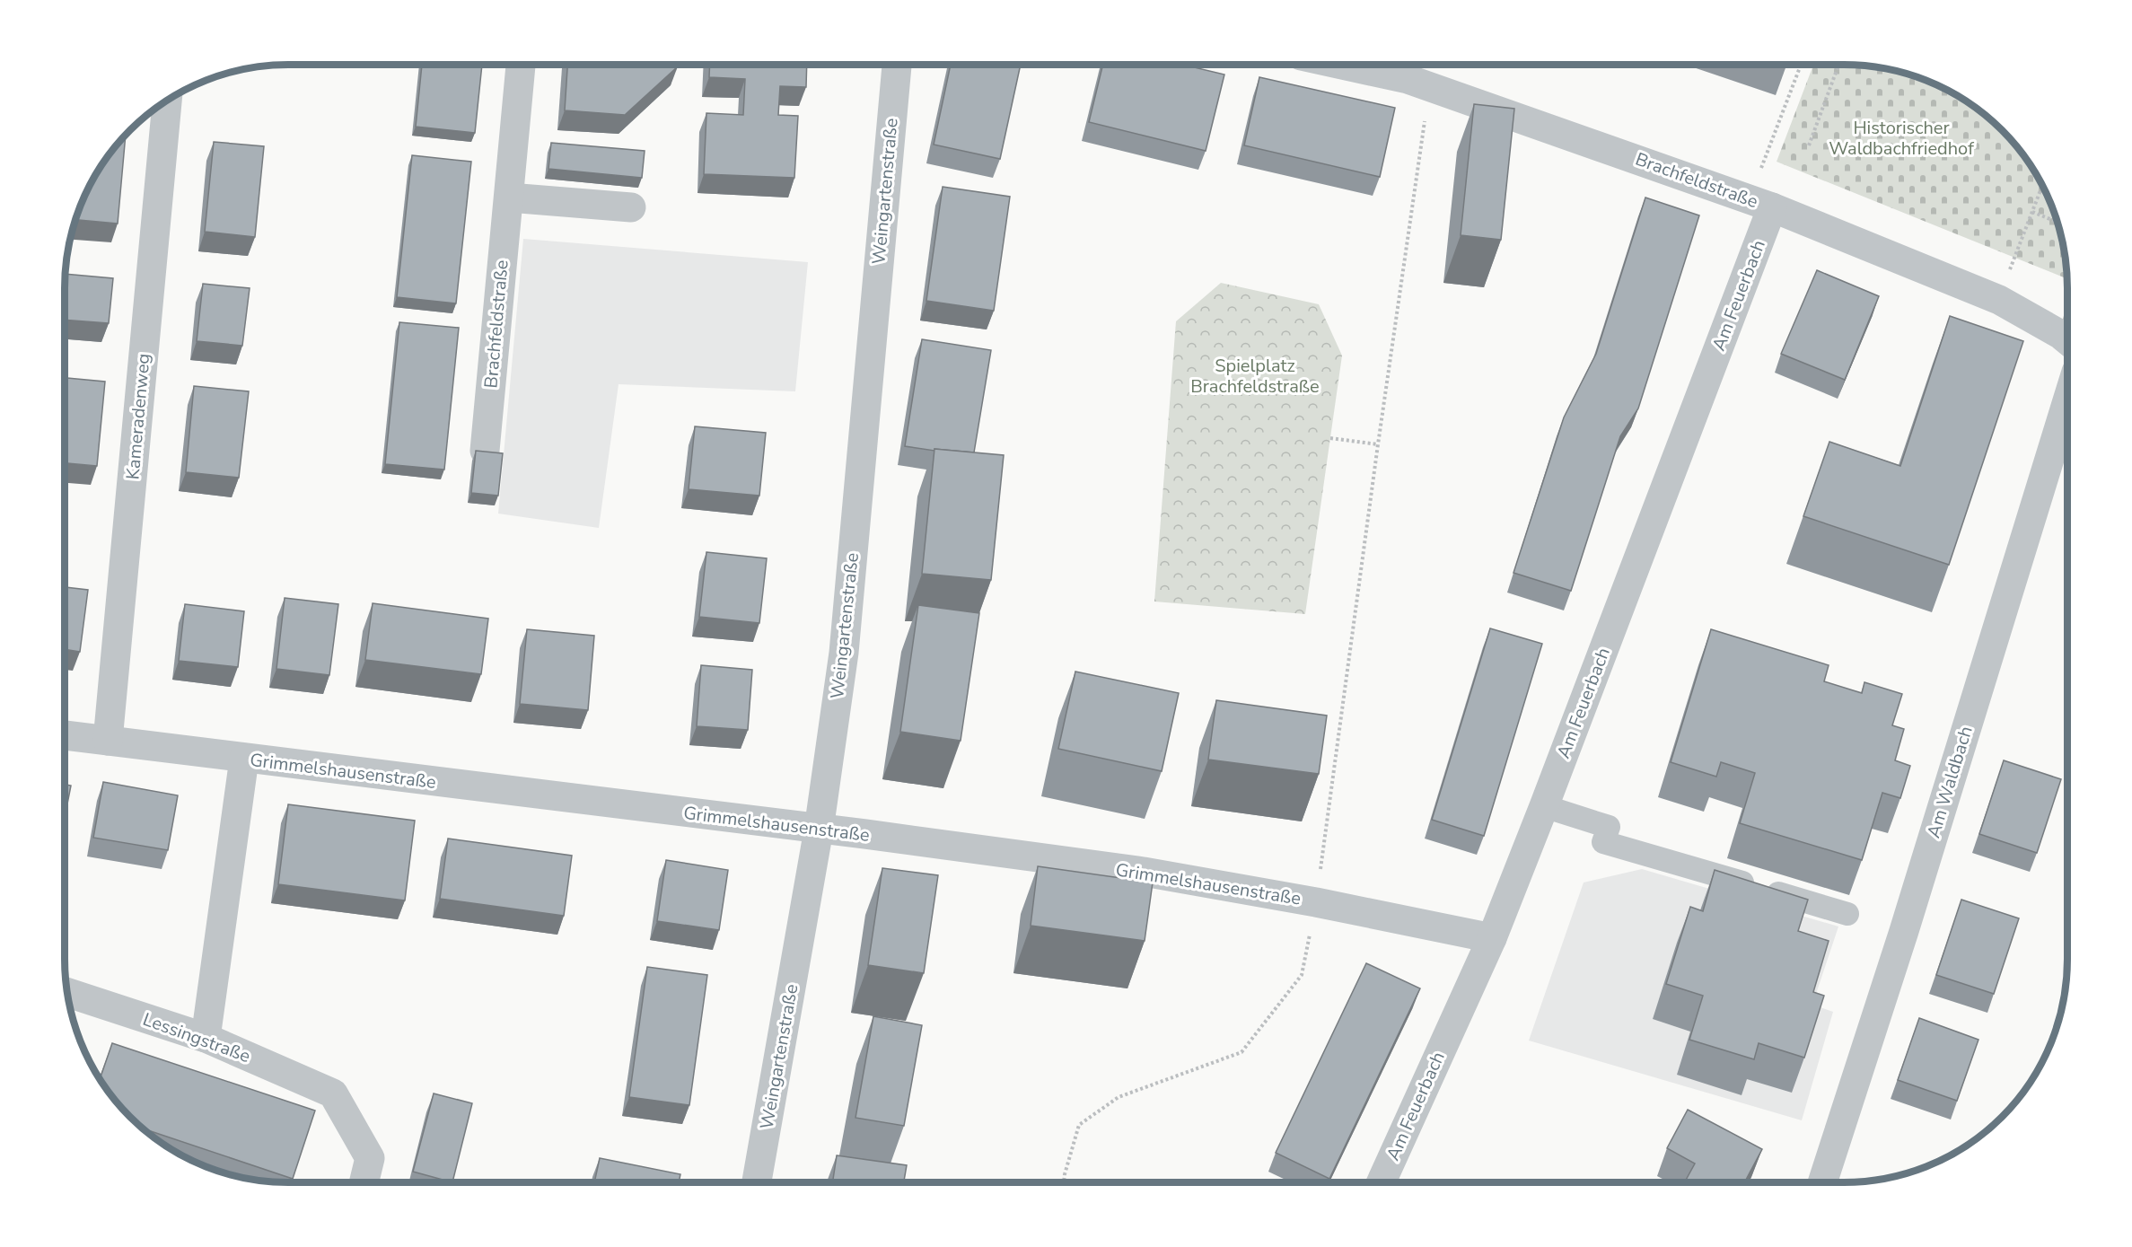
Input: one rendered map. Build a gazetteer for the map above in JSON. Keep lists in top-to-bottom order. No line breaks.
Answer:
{"streets":{"street":["Brachfeldstraße","Weingartenstraße","Am Feuerbach","Kameradenweg","Grimmelshausenstraße","Am Waldbach","Lessingstraße"]},"crossings":[["Brachfeldstraße","Am Feuerbach"],["Weingartenstraße","Grimmelshausenstraße"],["Am Feuerbach","Grimmelshausenstraße"],["Kameradenweg","Grimmelshausenstraße"]],"parks":["Historischer Waldbachfriedhof","Spielplatz Brachfeldstraße"]}
